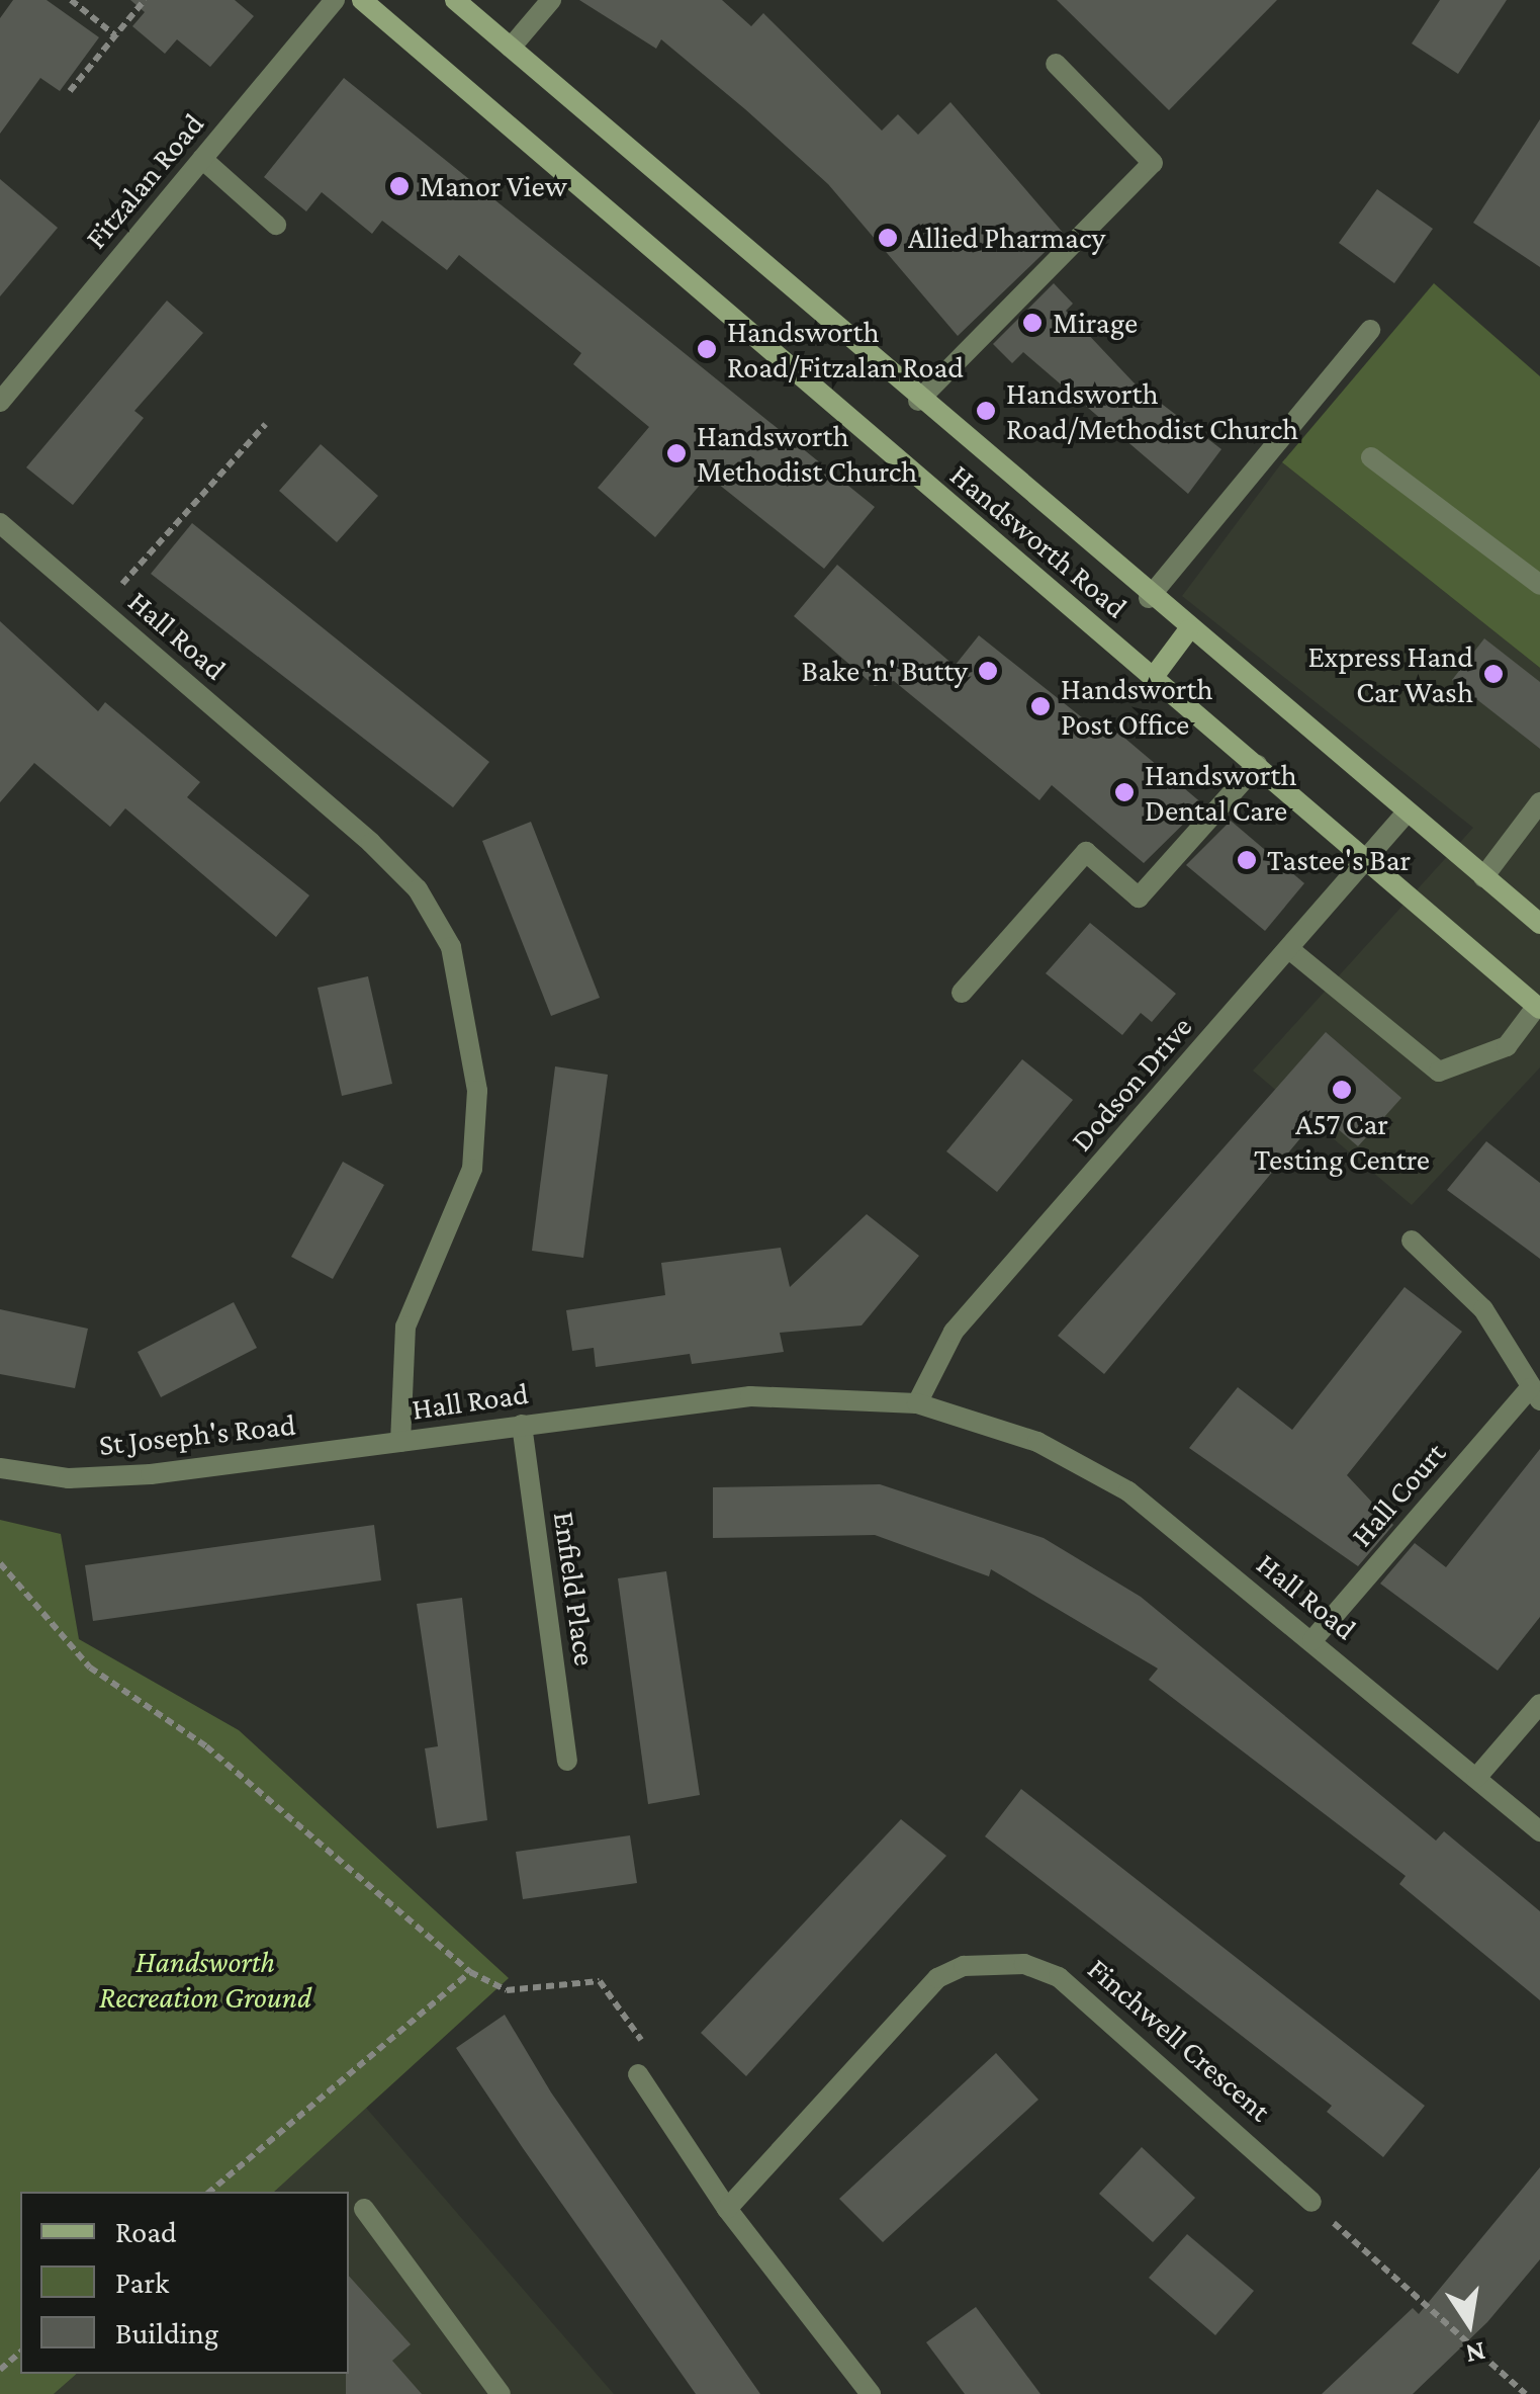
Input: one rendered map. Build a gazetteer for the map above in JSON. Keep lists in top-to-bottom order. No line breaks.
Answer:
{"streets":{"main road":["Handsworth Road"],"street":["Fitzalan Road","Hall Road","Dodson Drive","St Joseph's Road","Hall Court","Enfield Place","Finchwell Crescent"]},"crossings":[["Handsworth Road","Dodson Drive"],["Hall Road","Dodson Drive"],["Hall Road","St Joseph's Road"],["Hall Road","Hall Court"],["Hall Road","Enfield Place"]],"parks":["Handsworth Recreation Ground"],"places":["Manor View","Allied Pharmacy","Mirage","Handsworth Road/Fitzalan Road","Handsworth Road/Methodist Church","Handsworth Methodist Church","Bake 'n' Butty","Express Hand Car Wash","Handsworth Post Office","Handsworth Dental Care","Tastee's Bar","A57 Car Testing Centre"],"legend":["Road","Park","Building"],"north":"bottom"}
